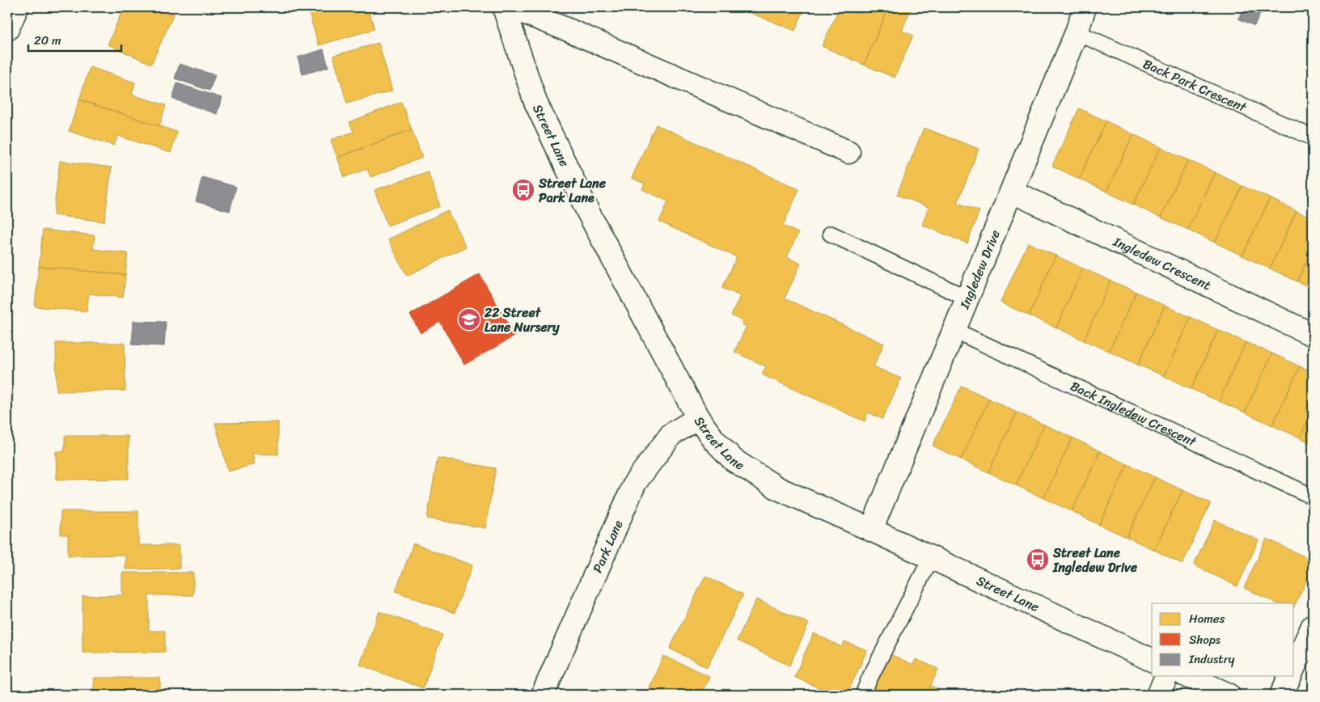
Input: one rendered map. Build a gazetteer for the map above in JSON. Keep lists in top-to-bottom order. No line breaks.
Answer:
{"streets":{"street":["Street Lane","Ingledew Crescent","Ingledew Drive","Park Lane"],"lane":["Back Park Crescent","Back Ingledew Crescent"]},"crossings":[["Back Park Crescent","Ingledew Drive"],["Street Lane","Ingledew Drive"],["Street Lane","Park Lane"],["Ingledew Crescent","Ingledew Drive"],["Ingledew Drive","Back Ingledew Crescent"]],"places":{"bus stop":["Street Lane Park Lane","Street Lane Ingledew Drive"],"school or university":["22 Street Lane Nursery"]},"legend":["Homes","Shops","Industry"],"scale_bar":"20 m"}
